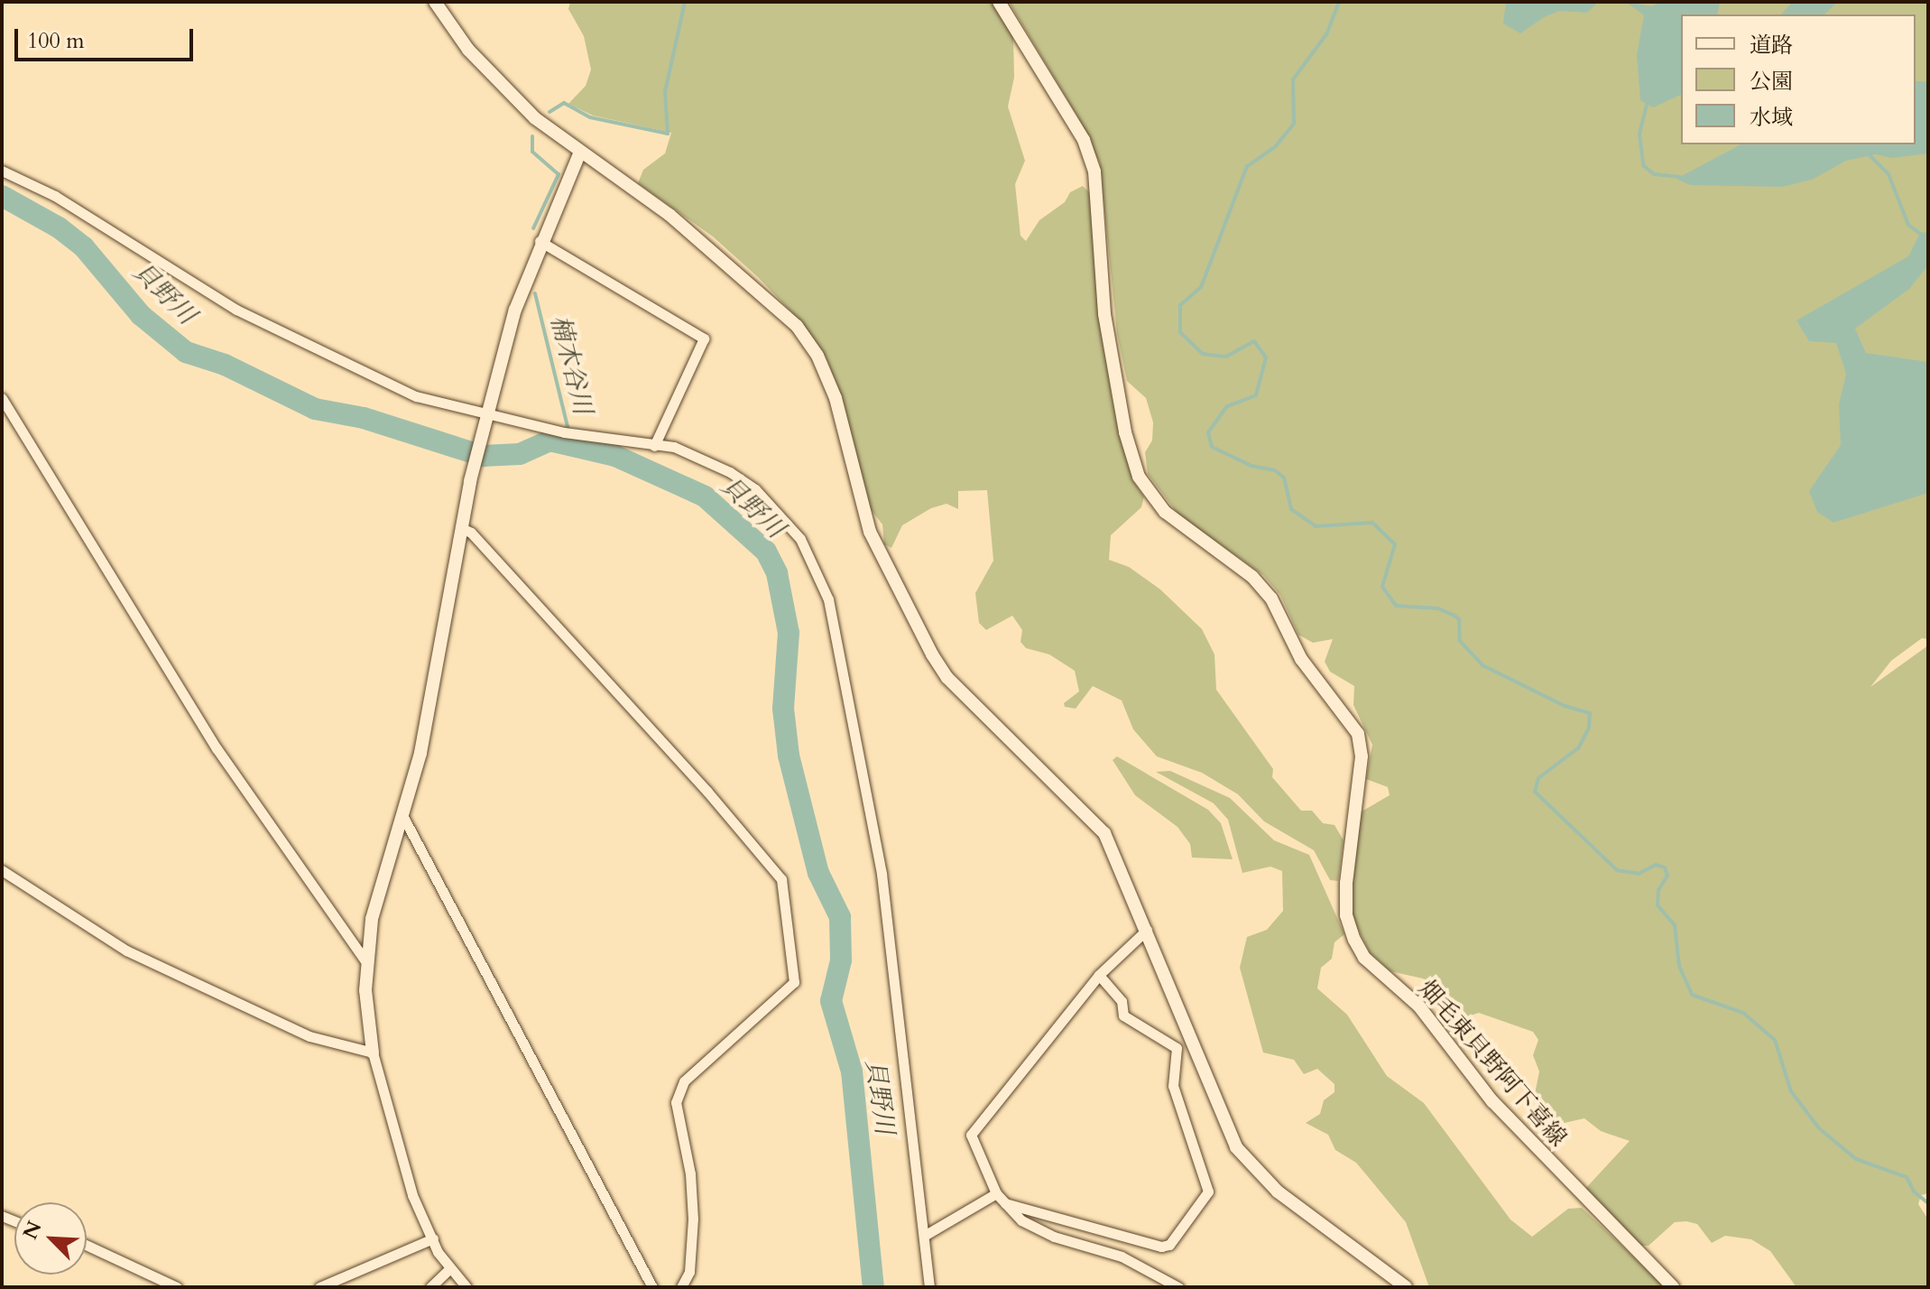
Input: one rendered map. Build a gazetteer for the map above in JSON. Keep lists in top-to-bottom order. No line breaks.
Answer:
{"streets":{"street":["畑毛東貝野阿下喜線"]},"water":["貝野川","楠木谷川"],"legend":["道路","公園","水域"],"scale_bar":"100 m","north":"top left"}
